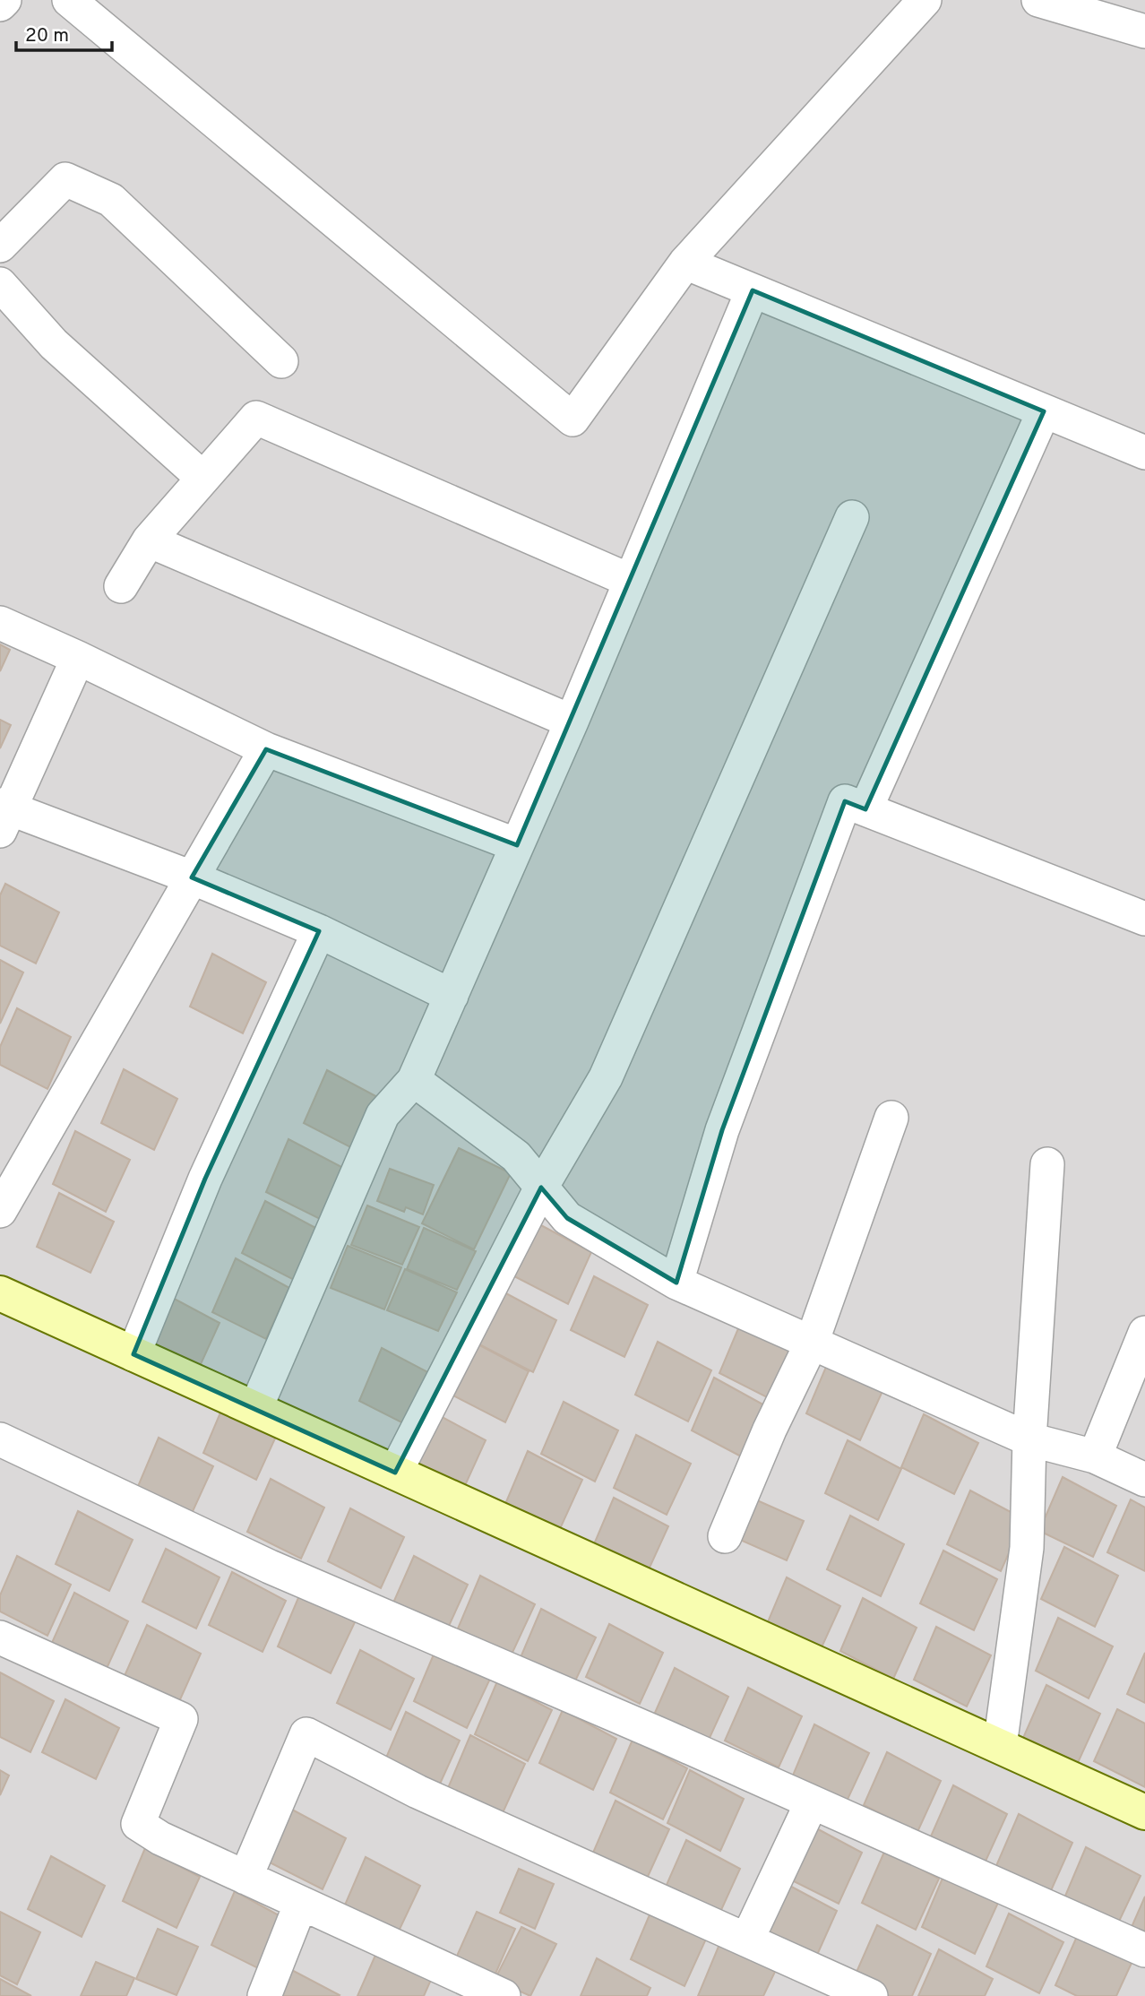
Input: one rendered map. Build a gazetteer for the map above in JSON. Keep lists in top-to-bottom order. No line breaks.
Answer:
{"scale_bar":"20 m"}
